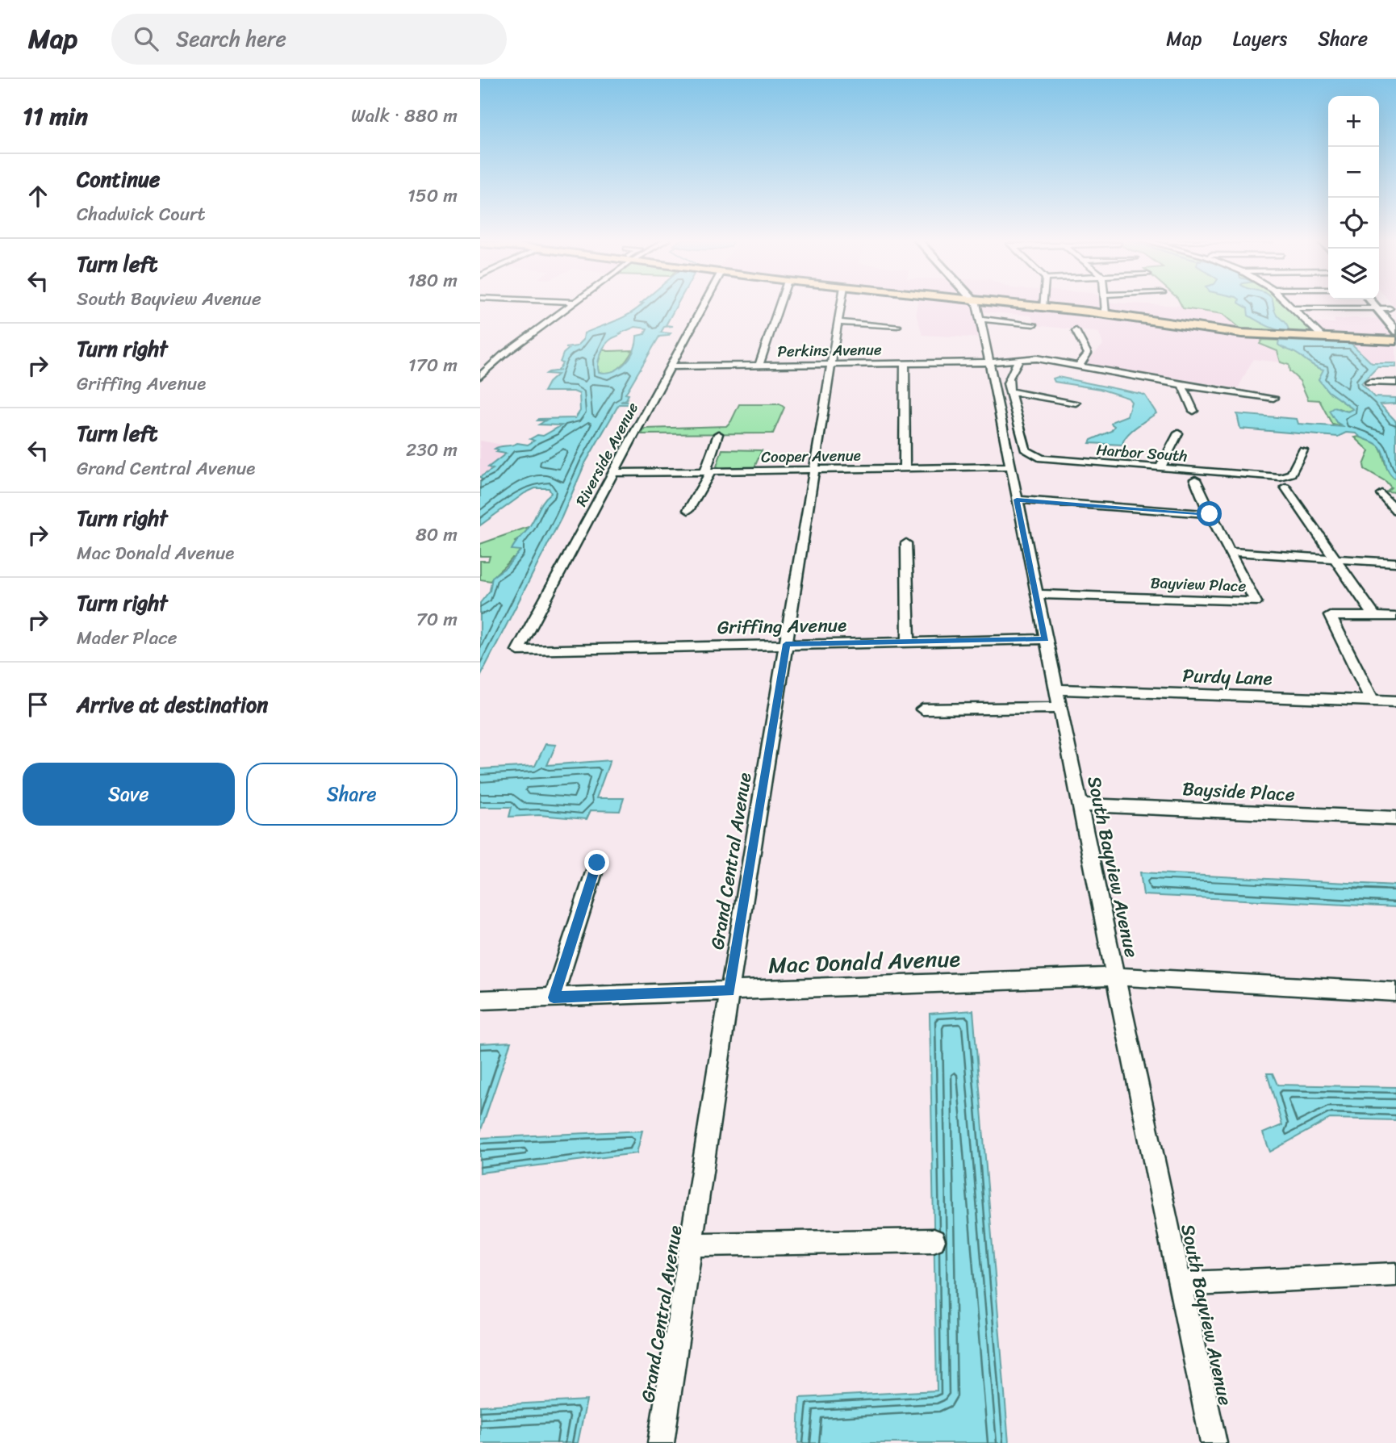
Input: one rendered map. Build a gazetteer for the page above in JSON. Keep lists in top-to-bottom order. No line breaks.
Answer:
{"streets":{"street":["Perkins Avenue","Harbor South","Riverside Avenue","Cooper Avenue","Bayview Place","Griffing Avenue","Purdy Lane","Bayside Place","Grand Central Avenue","South Bayview Avenue","Mac Donald Avenue"]},"crossings":[["Perkins Avenue","Harbor South"],["Perkins Avenue","Riverside Avenue"],["Perkins Avenue","Grand Central Avenue"],["Perkins Avenue","South Bayview Avenue"],["Riverside Avenue","Cooper Avenue"],["Riverside Avenue","Griffing Avenue"],["Cooper Avenue","Grand Central Avenue"],["Cooper Avenue","South Bayview Avenue"],["Bayview Place","South Bayview Avenue"],["Griffing Avenue","Grand Central Avenue"],["Griffing Avenue","South Bayview Avenue"],["Purdy Lane","South Bayview Avenue"],["Bayside Place","South Bayview Avenue"],["Grand Central Avenue","Mac Donald Avenue"],["South Bayview Avenue","Mac Donald Avenue"]],"page":{"header":"Map","search":"Search here","nav":["Map","Layers","Share"],"heading":["11 min","Walk · 880 m"],"map_buttons":["+","−"],"list":[["Continue","Chadwick Court","150 m"],["Turn left","South Bayview Avenue","180 m"],["Turn right","Griffing Avenue","170 m"],["Turn left","Grand Central Avenue","230 m"],["Turn right","Mac Donald Avenue","80 m"],["Turn right","Mader Place","70 m"],"Arrive at destination"],"buttons":["Save","Share"]}}
